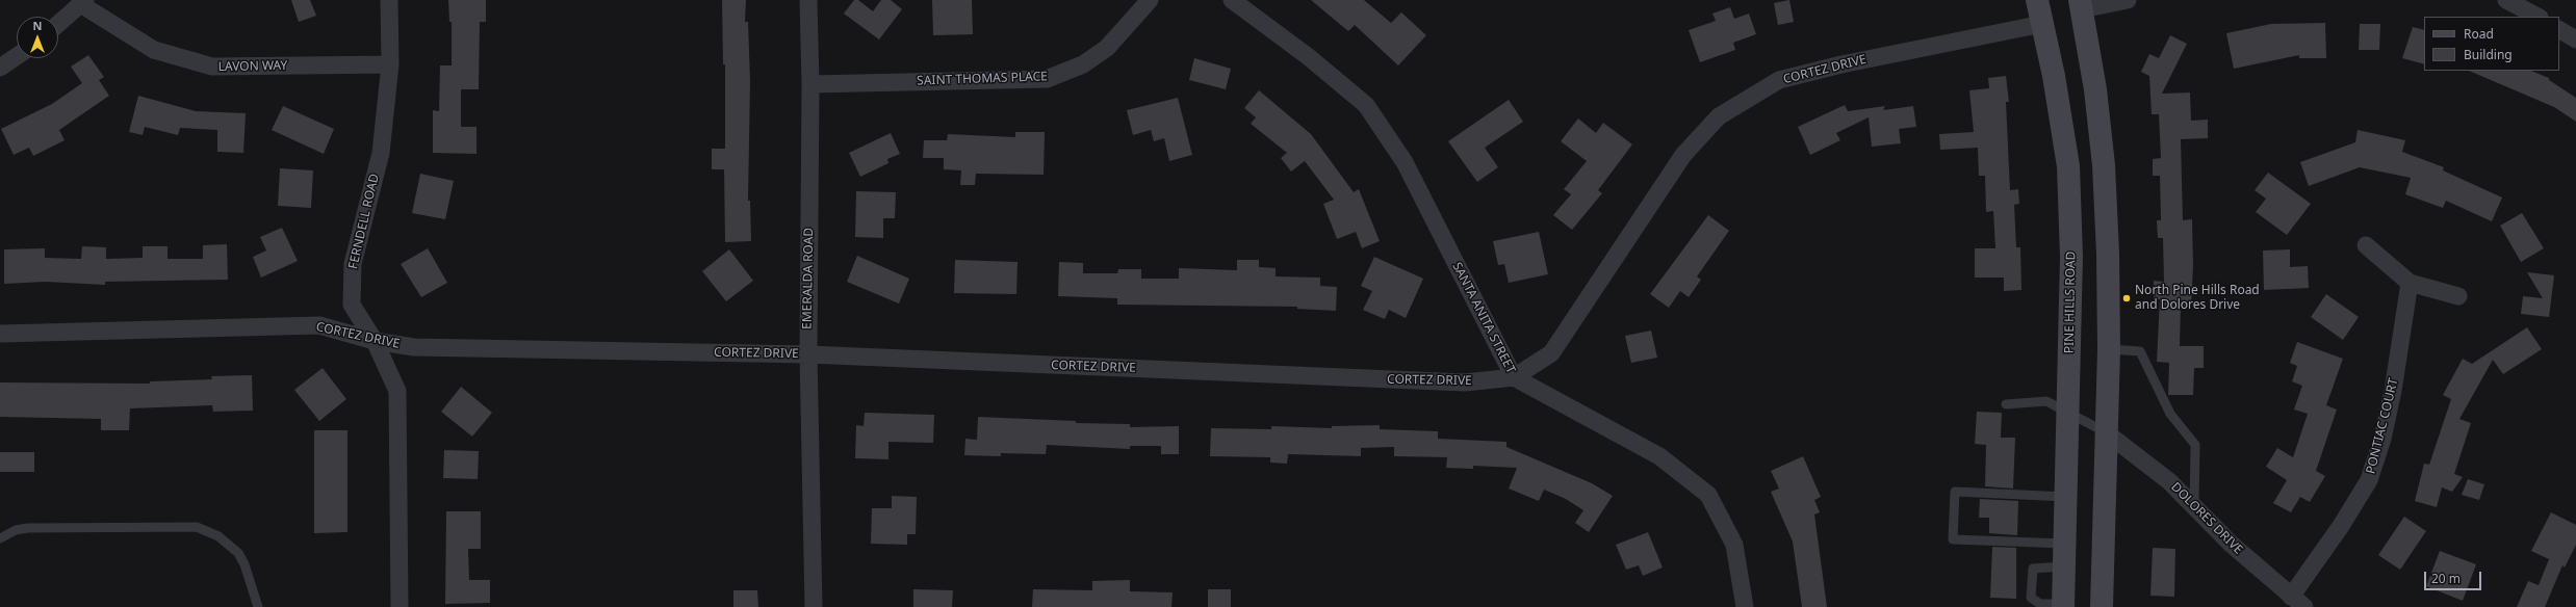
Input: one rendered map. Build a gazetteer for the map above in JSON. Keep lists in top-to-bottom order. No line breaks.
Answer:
{"streets":{"main road":["PINE HILLS ROAD"],"street":["LAVON WAY","CORTEZ DRIVE","SAINT THOMAS PLACE","FERNDELL ROAD","EMERALDA ROAD","SANTA ANITA STREET","PONTIAC COURT","DOLORES DRIVE"]},"crossings":[["LAVON WAY","FERNDELL ROAD"],["CORTEZ DRIVE","FERNDELL ROAD"],["CORTEZ DRIVE","EMERALDA ROAD"],["CORTEZ DRIVE","PINE HILLS ROAD"],["CORTEZ DRIVE","SANTA ANITA STREET"],["SAINT THOMAS PLACE","EMERALDA ROAD"],["PONTIAC COURT","DOLORES DRIVE"]],"places":["North Pine Hills Road and Dolores Drive"],"legend":["Road","Building"],"scale_bar":"20 m","north":"top"}
